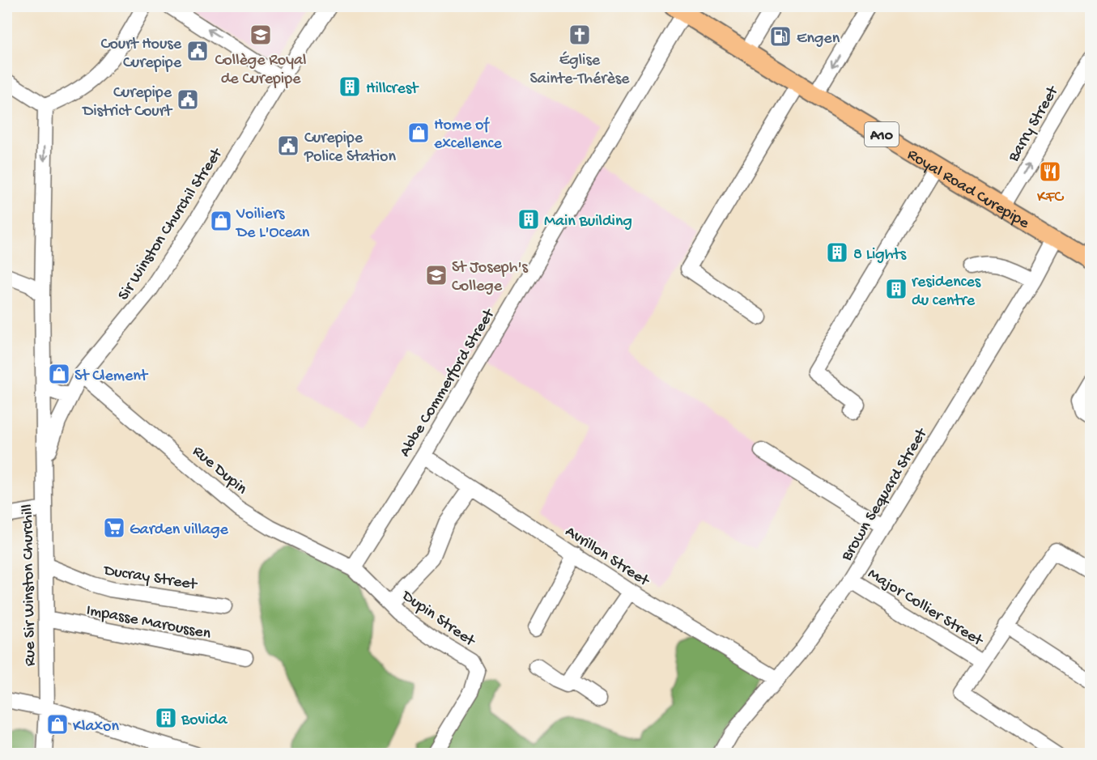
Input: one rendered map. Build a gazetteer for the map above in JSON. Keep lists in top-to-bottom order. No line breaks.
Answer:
{"streets":{"main road":["A10","Royal Road Curepipe"],"street":["Barry Street","Sir Winston Churchil Street","Abbe Commerford Street","Rue Dupin","Brown Sequard Street","Avrillon Street","Ducray Street","Rue Sir Winston Churchill","Major Collier Street","Dupin Street","Impasse Maroussen"]},"crossings":[["Barry Street","Royal Road Curepipe"],["Royal Road Curepipe","Abbe Commerford Street"],["Royal Road Curepipe","Brown Sequard Street"],["Sir Winston Churchil Street","Rue Dupin"],["Sir Winston Churchil Street","Rue Sir Winston Churchill"],["Abbe Commerford Street","Rue Dupin"],["Abbe Commerford Street","Avrillon Street"],["Abbe Commerford Street","Dupin Street"],["Rue Dupin","Dupin Street"],["Brown Sequard Street","Avrillon Street"],["Brown Sequard Street","Major Collier Street"],["Ducray Street","Rue Sir Winston Churchill"],["Rue Sir Winston Churchill","Impasse Maroussen"]],"one_way":["Barry Street"],"places":{"school or university":["Collège Royal de Curepipe","St Joseph's College"],"church":["Église Sainte-Thérèse"],"fuel station":["Engen"],"public building":["Court House Curepipe","Curepipe District Court","Curepipe Police Station"],"building":["Hillcrest","Main Building","8 Lights","residences du centre","Bovida"],"shop":["Home of excellence","Voiliers De L'Ocean","St Clement","Klaxon"],"restaurant":["KFC"],"supermarket":["Garden village"]}}
